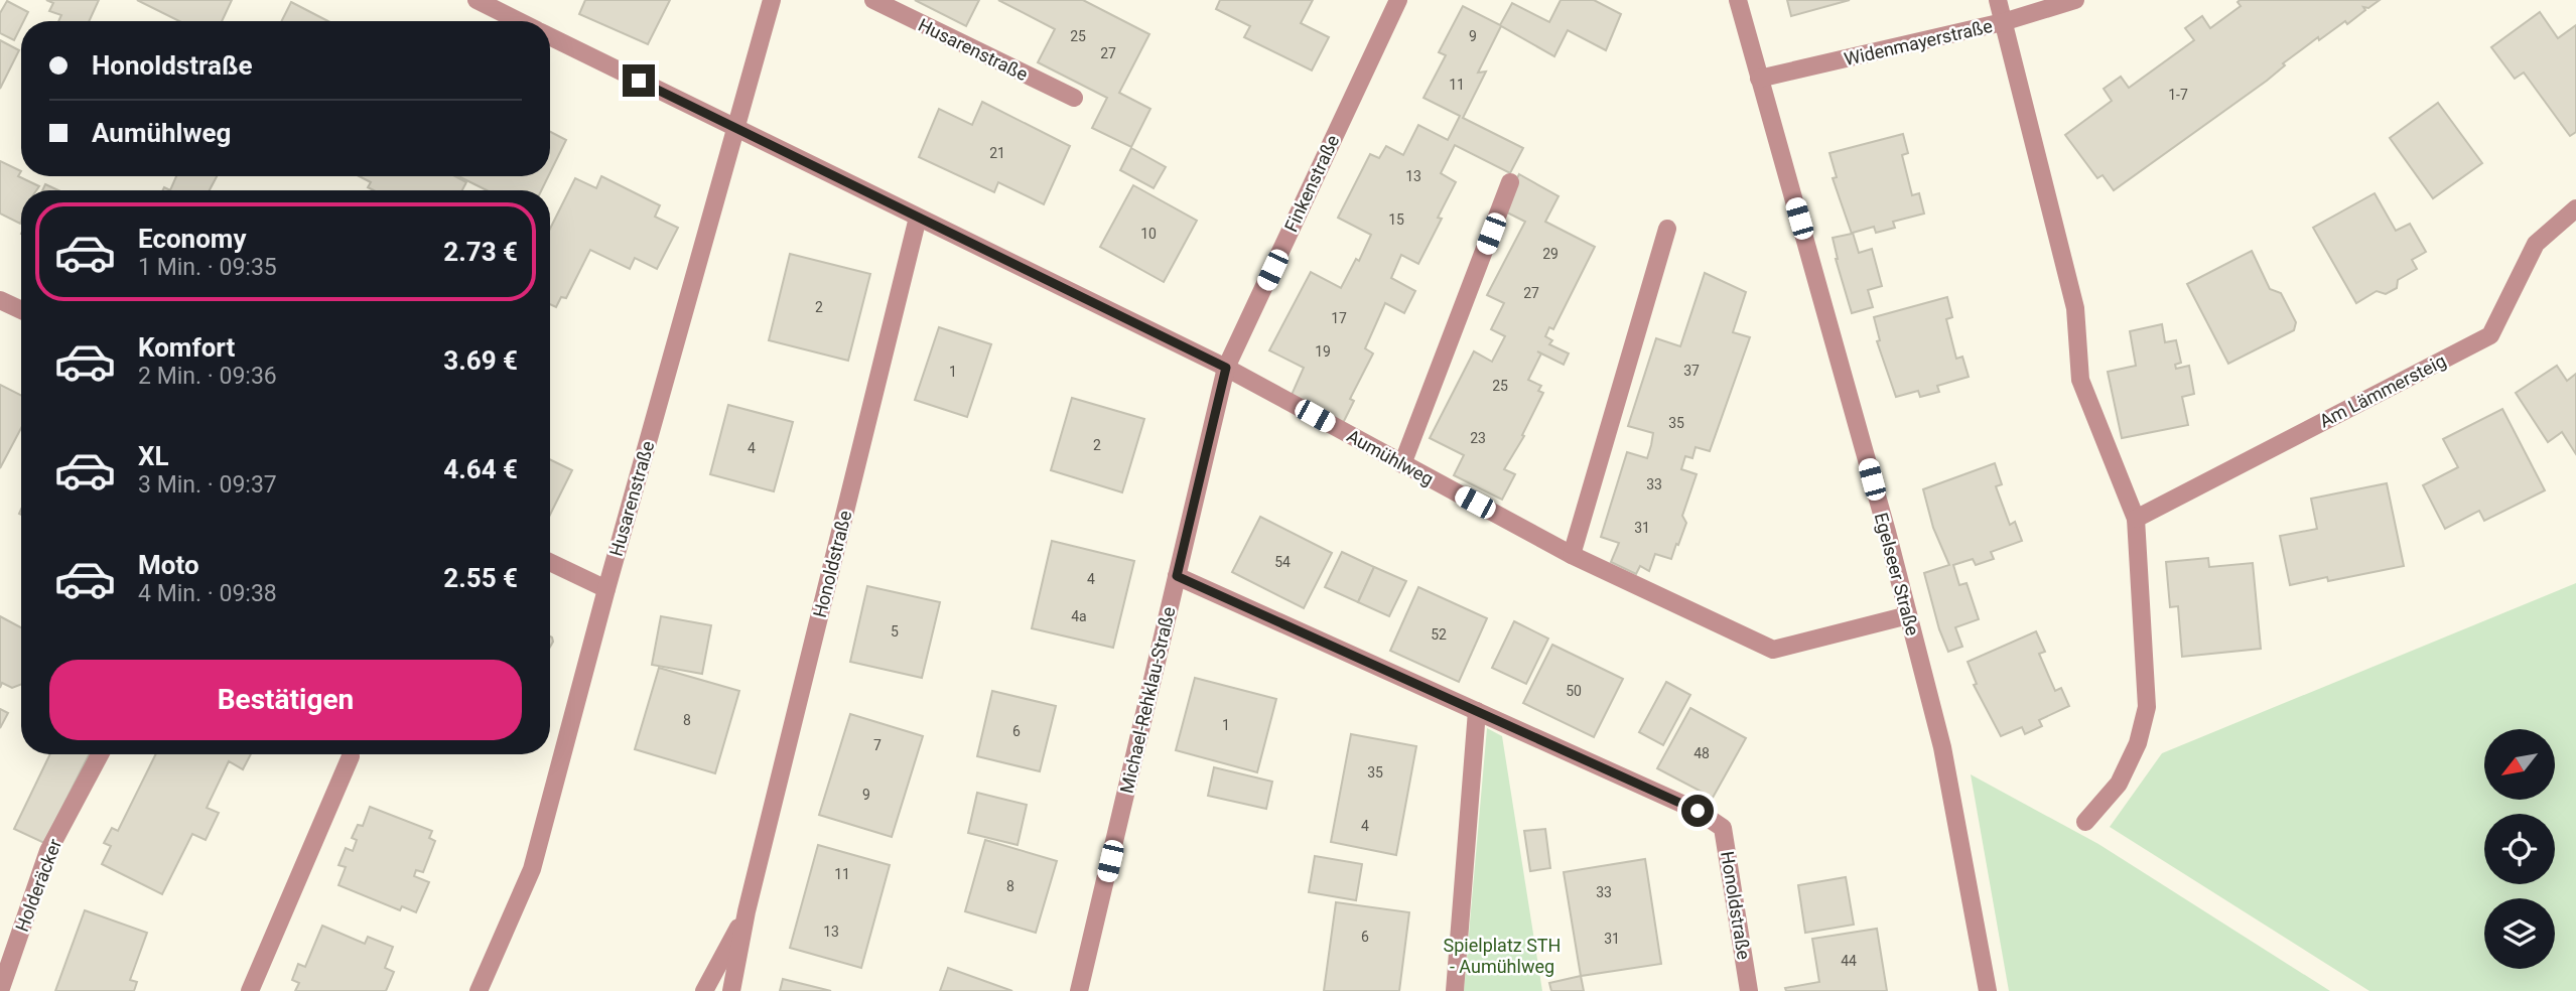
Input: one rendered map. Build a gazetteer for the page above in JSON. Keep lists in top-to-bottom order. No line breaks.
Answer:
{"streets":{"street":["Widenmayerstraße","Husarenstraße","Finkenstraße","Am Lämmersteig","Aumühlweg","Honoldstraße","Egelseer Straße","Michael-Rehklau-Straße","Holderäcker"]},"crossings":[["Widenmayerstraße","Egelseer Straße"],["Husarenstraße","Aumühlweg"],["Finkenstraße","Aumühlweg"],["Finkenstraße","Michael-Rehklau-Straße"],["Aumühlweg","Honoldstraße"],["Aumühlweg","Egelseer Straße"],["Aumühlweg","Michael-Rehklau-Straße"],["Honoldstraße","Michael-Rehklau-Straße"]],"parks":["Spielplatz STH - Aumühlweg"],"house_numbers":["25","9","27","11","1-7","21","13","15","10","29","27","2","17","19","37","1","25","35","23","2","4","33","31","54","4","4a","5","52","50","8","1","6","7","48","35","9","4","11","8","33","13","6","31","44"],"north":"bottom left","page":{"banner":["Honoldstraße","Aumühlweg"],"list":[{"name":"Economy","note":"1 Min. · 09:35","value":"2.73 €"},{"name":"Komfort","note":"2 Min. · 09:36","value":"3.69 €"},{"name":"XL","note":"3 Min. · 09:37","value":"4.64 €"},{"name":"Moto","note":"4 Min. · 09:38","value":"2.55 €"}],"buttons":"Bestätigen"}}
